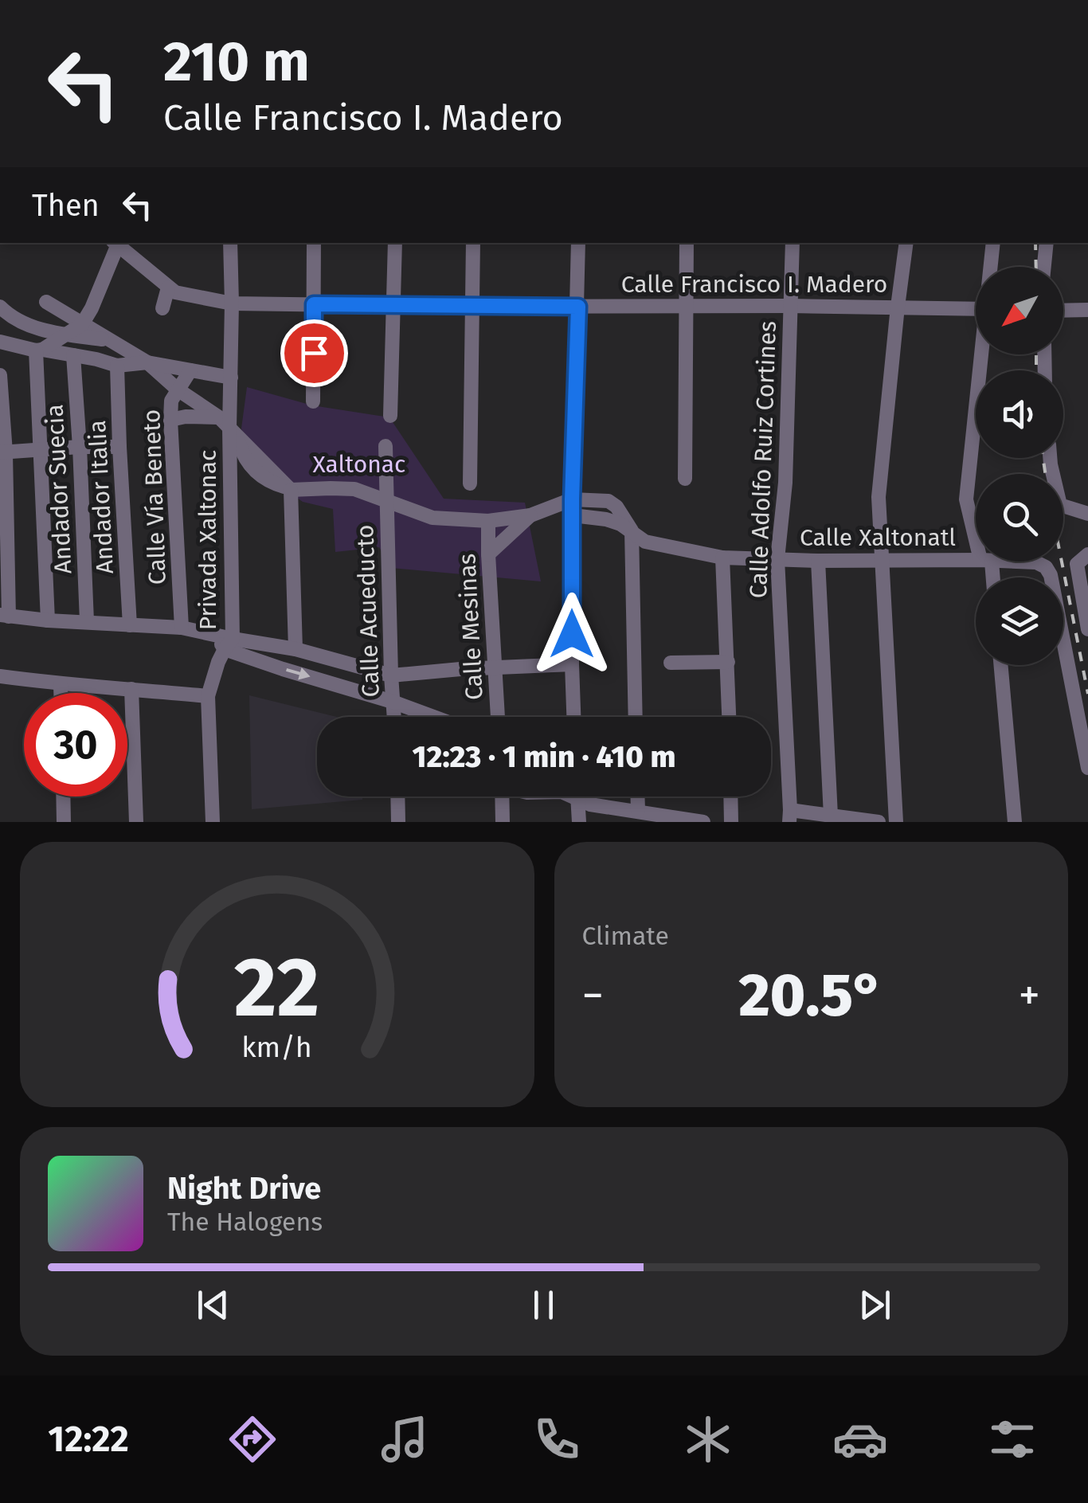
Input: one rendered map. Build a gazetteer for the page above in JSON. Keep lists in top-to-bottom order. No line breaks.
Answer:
{"streets":{"street":["Calle Francisco I. Madero","Calle Adolfo Ruiz Cortines","Andador Suecia","Andador Italia","Calle Vía Beneto","Calle Xaltonatl","Privada Xaltonac","Calle Acueducto","Calle Mesinas"]},"crossings":[["Calle Francisco I. Madero","Calle Adolfo Ruiz Cortines"],["Calle Francisco I. Madero","Privada Xaltonac"],["Calle Adolfo Ruiz Cortines","Calle Xaltonatl"]],"parks":["Xaltonac"],"north":"bottom left","page":{"turn":["210 m","Calle Francisco I. Madero"],"then":"Then","limit":"30","trip":"12:23 · 1 min · 410 m","tile":"Climate","heat":["−","20.5°","+"],"song":["Night Drive","The Halogens"],"tabs":"12:22","gauge":["22","km/h"]}}
